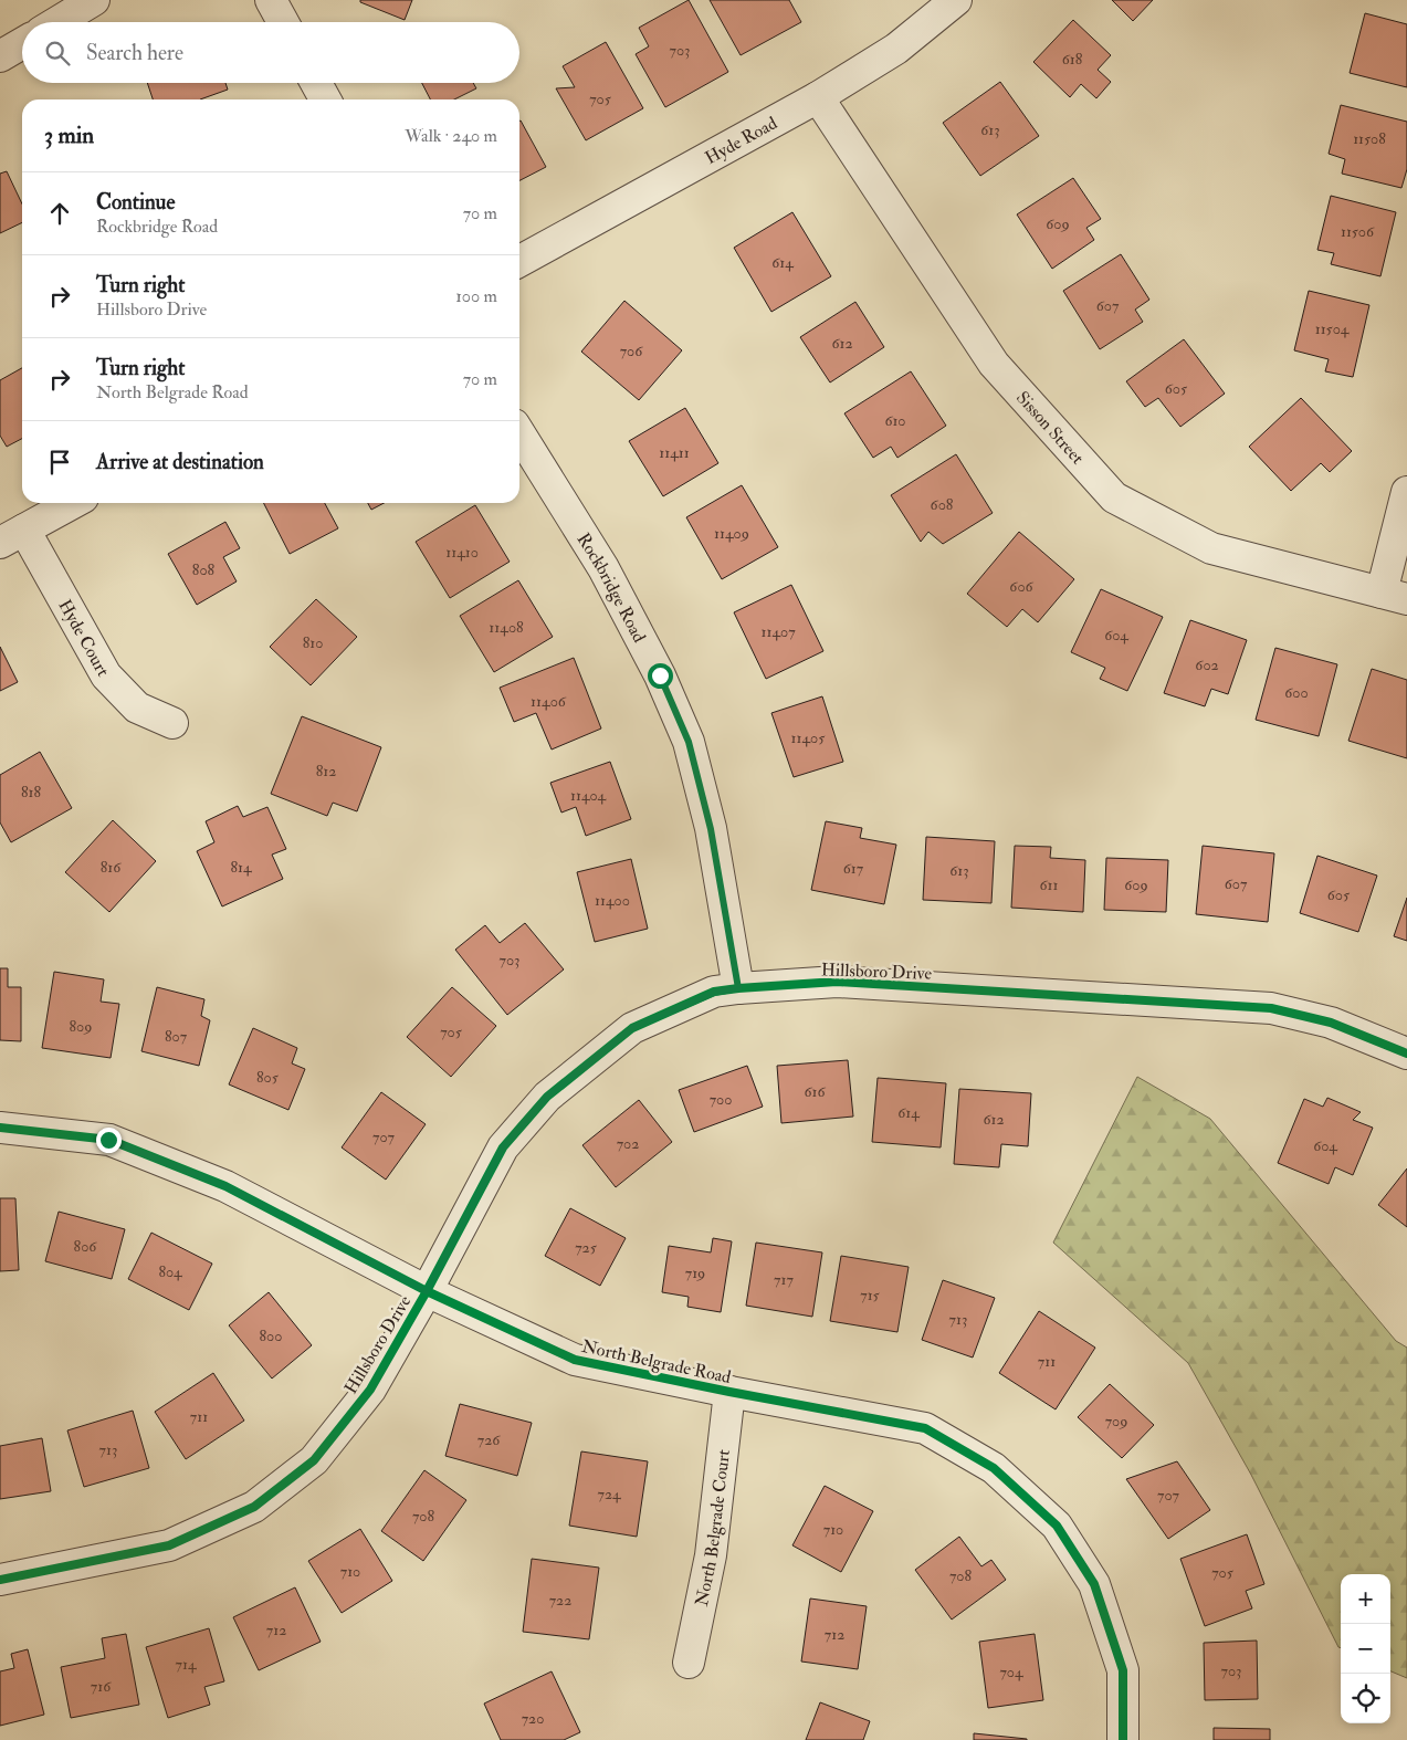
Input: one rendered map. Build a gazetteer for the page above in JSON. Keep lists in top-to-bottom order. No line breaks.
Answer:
{"streets":{"street":["Hyde Road","Sisson Street","Rockbridge Road","Hyde Court","Hillsboro Drive","North Belgrade Road","North Belgrade Court"]},"crossings":[["Hyde Road","Sisson Street"],["Rockbridge Road","Hillsboro Drive"],["Hillsboro Drive","North Belgrade Road"],["North Belgrade Road","North Belgrade Court"]],"house_numbers":["703","618","705","613","11508","609","11506","614","607","11504","612","706","605","610","11411","608","11409","11410","808","606","11408","11407","604","810","602","600","11406","11405","812","818","11404","816","814","617","613","607","611","609","605","11400","703","809","705","807","805","616","700","614","612","707","702","604","806","725","804","719","717","715","713","800","711","711","709","726","713","724","707","708","710","710","705","708","722","712","712","714","703","704","716","720"],"page":{"search":"Search here","heading":["3 min","Walk · 240 m"],"list":[["Continue","Rockbridge Road","70 m"],["Turn right","Hillsboro Drive","100 m"],["Turn right","North Belgrade Road","70 m"],"Arrive at destination"],"map_buttons":["+","−"]}}
